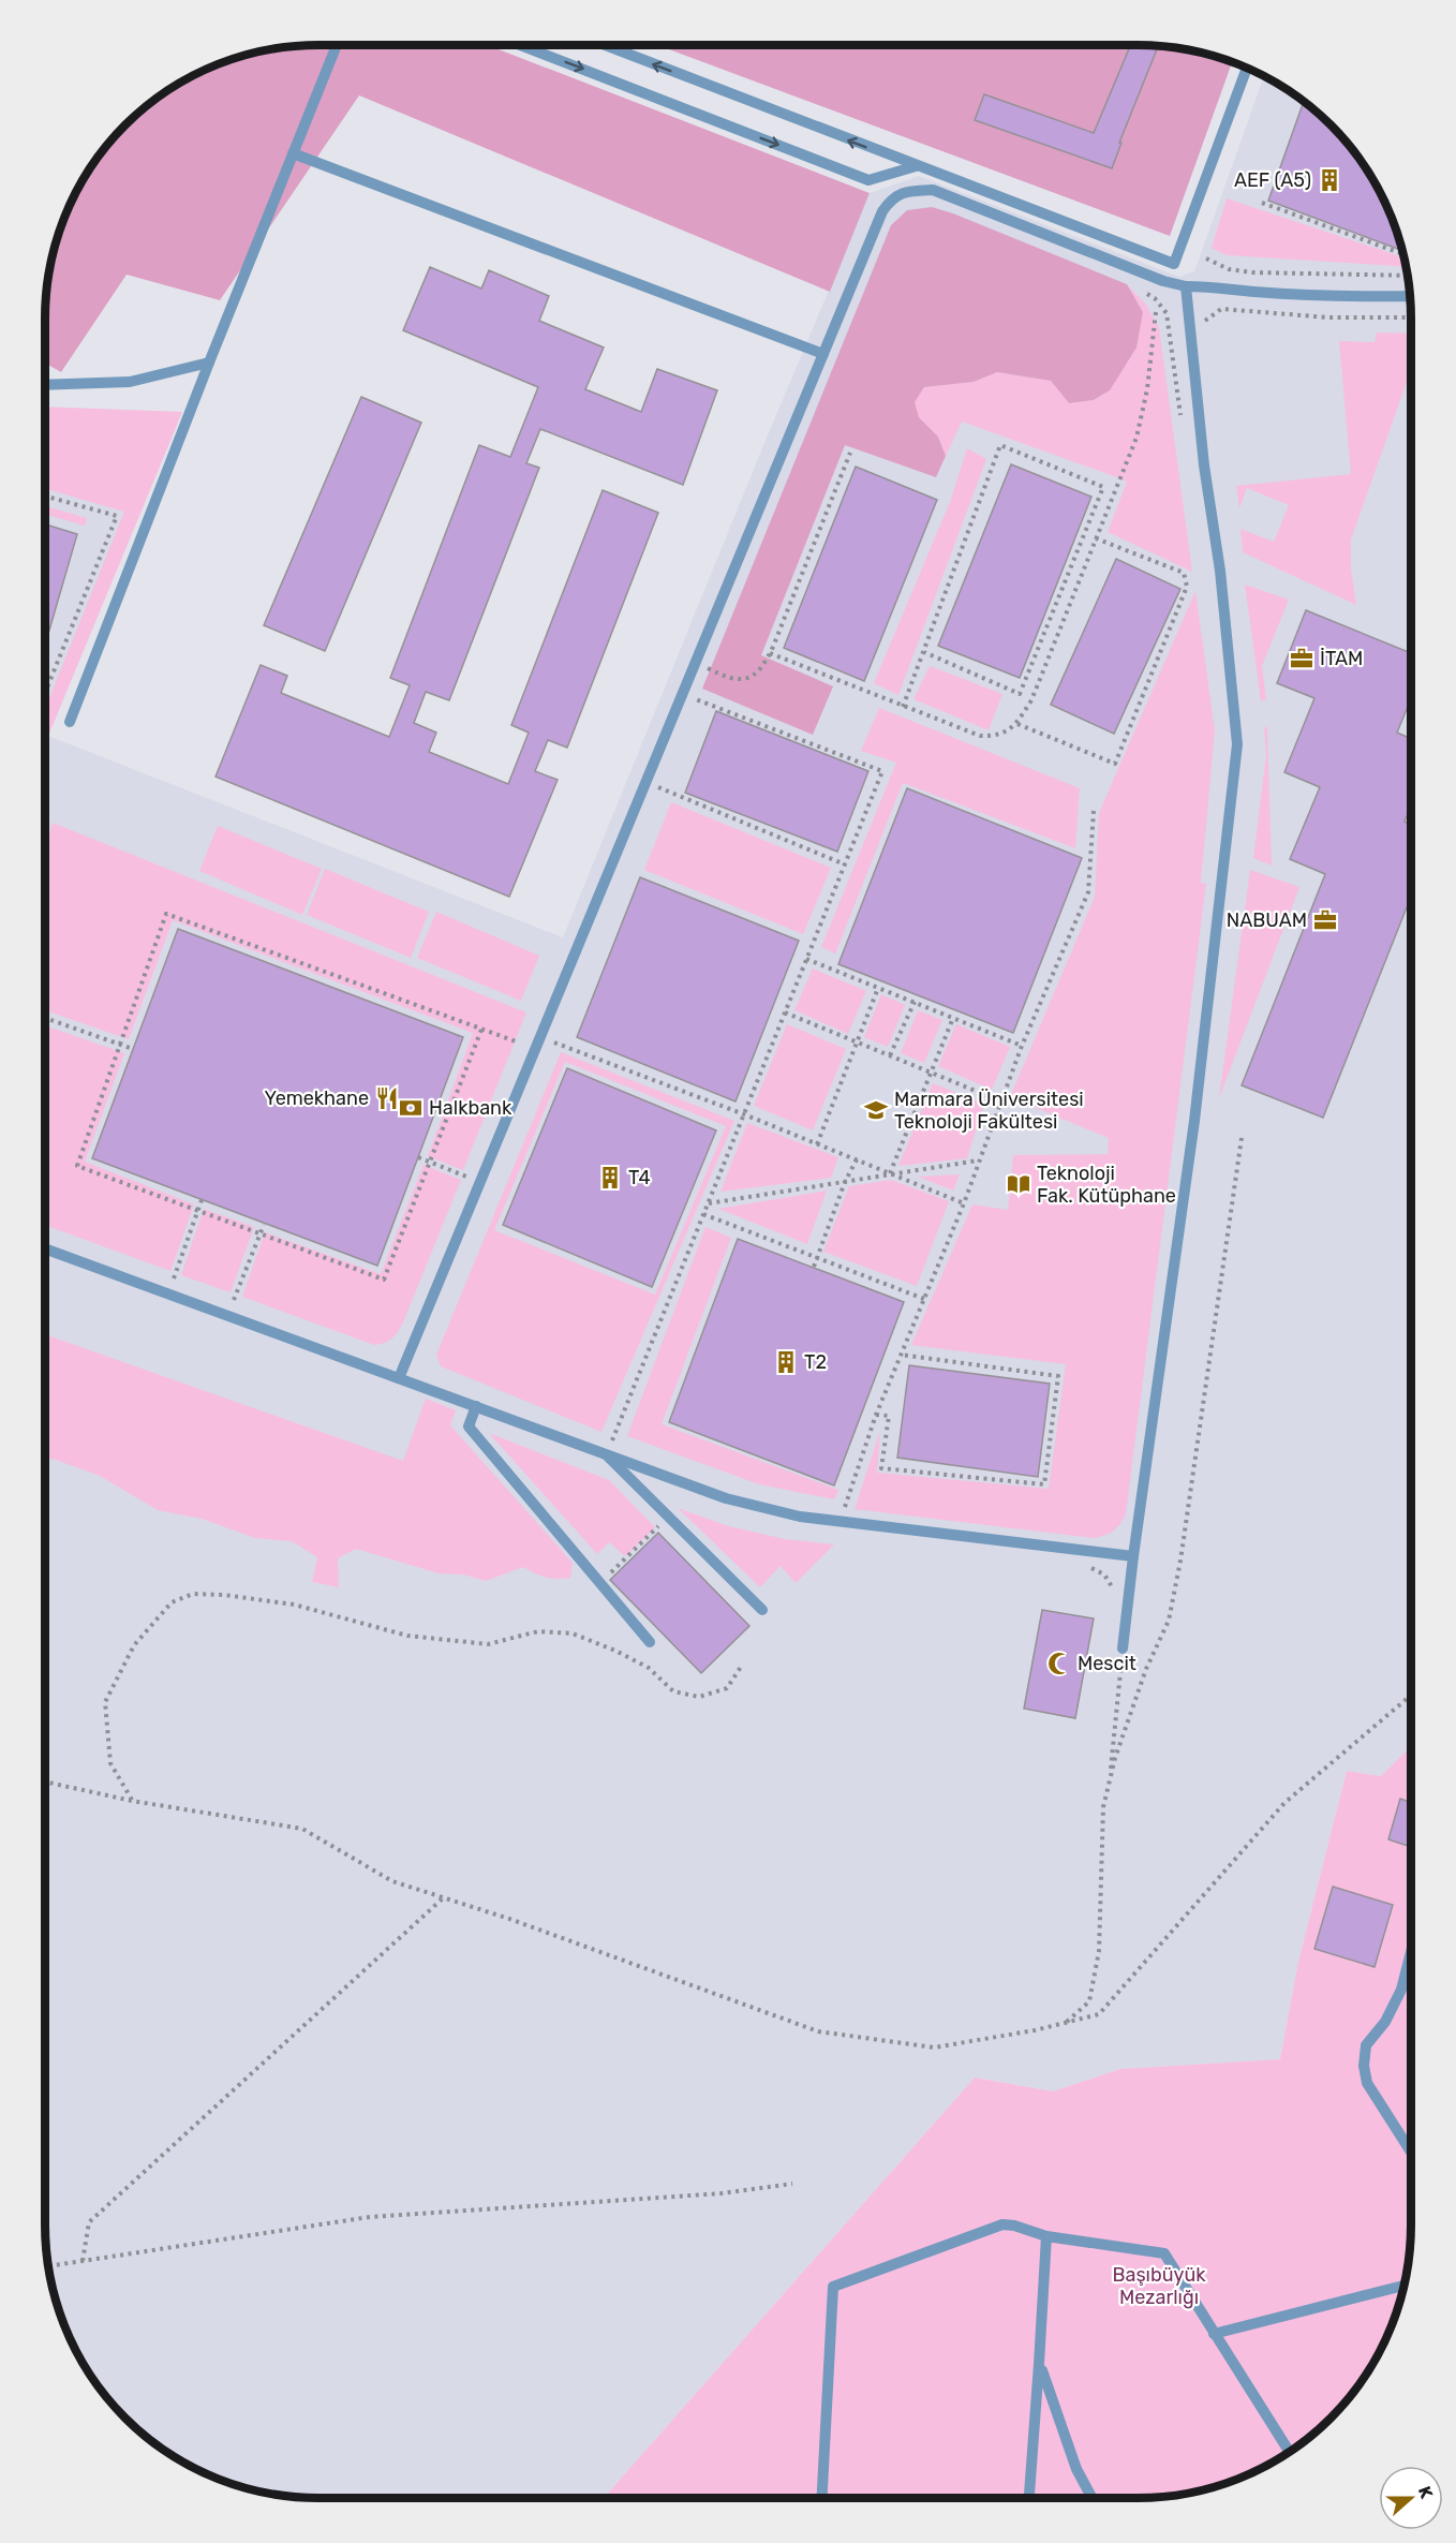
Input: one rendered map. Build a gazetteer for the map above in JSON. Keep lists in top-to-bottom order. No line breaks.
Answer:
{"parks":["Başıbüyük Mezarlığı"],"places":{"building":["AEF (A5)","T4","T2"],"office":["İTAM","NABUAM"],"restaurant":["Yemekhane"],"bank":["Halkbank"],"school or university":["Marmara Üniversitesi Teknoloji Fakültesi"],"library":["Teknoloji Fak. Kütüphane"],"mosque":["Mescit"]},"north":"right"}
